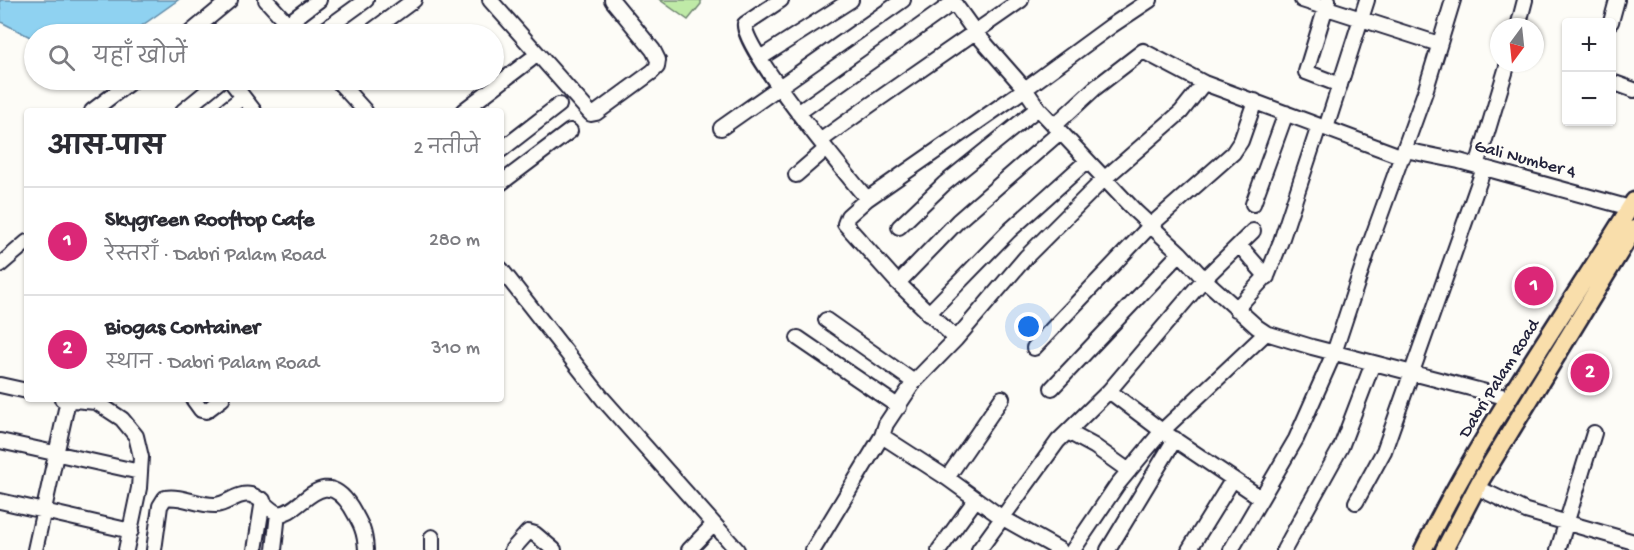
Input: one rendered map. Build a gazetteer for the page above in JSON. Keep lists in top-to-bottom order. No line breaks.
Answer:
{"streets":{"main road":["Dabri Palam Road"],"street":["Gali Number 4"]},"crossings":[["Gali Number 4","Dabri Palam Road"]],"north":"bottom","page":{"map_buttons":["+","−"],"search":"यहाँ खोजें","heading":["आस-पास","2 नतीजे"],"list":[{"mark":"1","name":"Skygreen Rooftop Cafe","note":"रेस्तराँ · Dabri Palam Road","value":"280 m"},{"mark":"2","name":"Biogas Container","note":"स्थान · Dabri Palam Road","value":"310 m"}],"pins":["1","2"]}}
